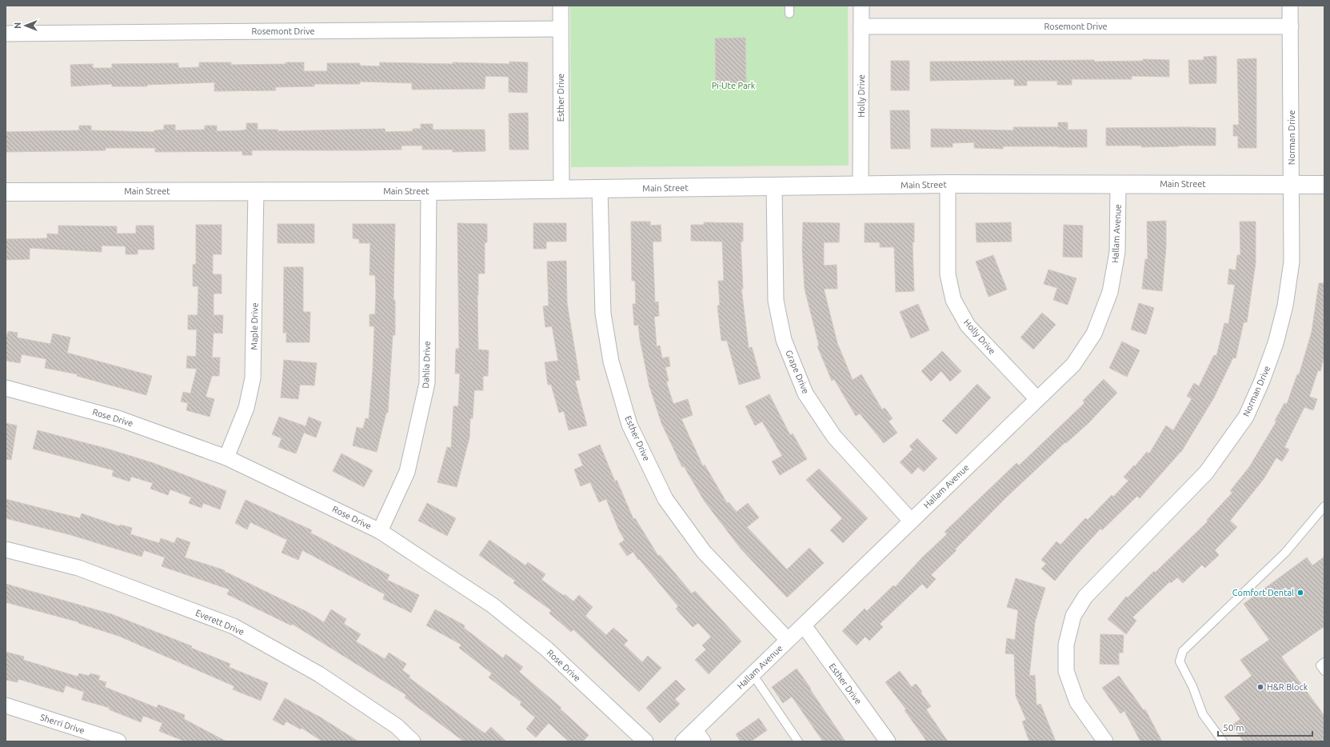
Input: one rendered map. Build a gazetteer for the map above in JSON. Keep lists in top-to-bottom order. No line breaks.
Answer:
{"streets":{"main road":["Main Street"],"street":["Rosemont Drive","Holly Drive","Esther Drive","Norman Drive","Hallam Avenue","Maple Drive","Dahlia Drive","Grape Drive","Rose Drive","Everett Drive","Sherri Drive"]},"crossings":[["Rosemont Drive","Holly Drive"],["Rosemont Drive","Esther Drive"],["Rosemont Drive","Norman Drive"],["Holly Drive","Main Street"],["Holly Drive","Hallam Avenue"],["Esther Drive","Main Street"],["Esther Drive","Hallam Avenue"],["Norman Drive","Main Street"],["Main Street","Hallam Avenue"],["Main Street","Maple Drive"],["Main Street","Dahlia Drive"],["Main Street","Grape Drive"],["Hallam Avenue","Grape Drive"],["Maple Drive","Rose Drive"],["Dahlia Drive","Rose Drive"]],"parks":["Pi-Ute Park"],"places":["Comfort Dental","H&R Block"],"scale_bar":"50 m","north":"left"}
